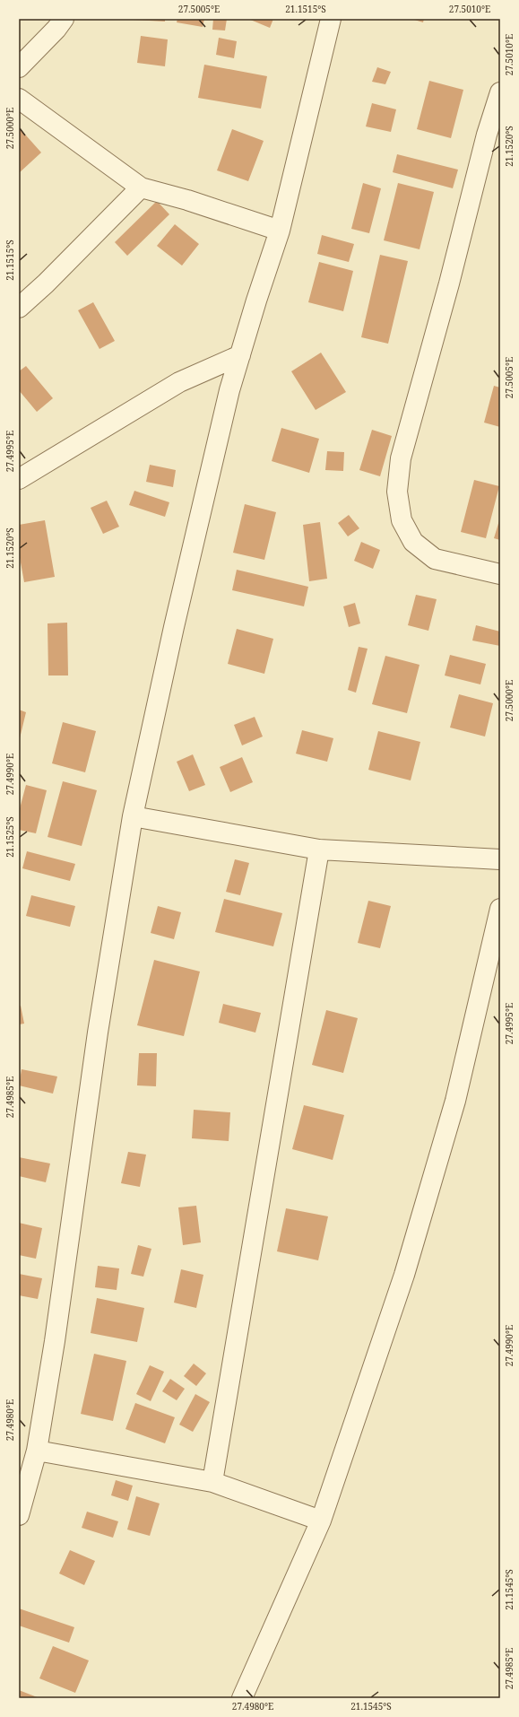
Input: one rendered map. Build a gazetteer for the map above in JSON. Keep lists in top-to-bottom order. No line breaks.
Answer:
{"coordinates":["27.5005°E","21.1515°S","27.5010°E","27.5000°E","21.1520°S","27.4995°E","27.4990°E","21.1525°S","27.4985°E","27.4980°E","21.1545°S"]}
